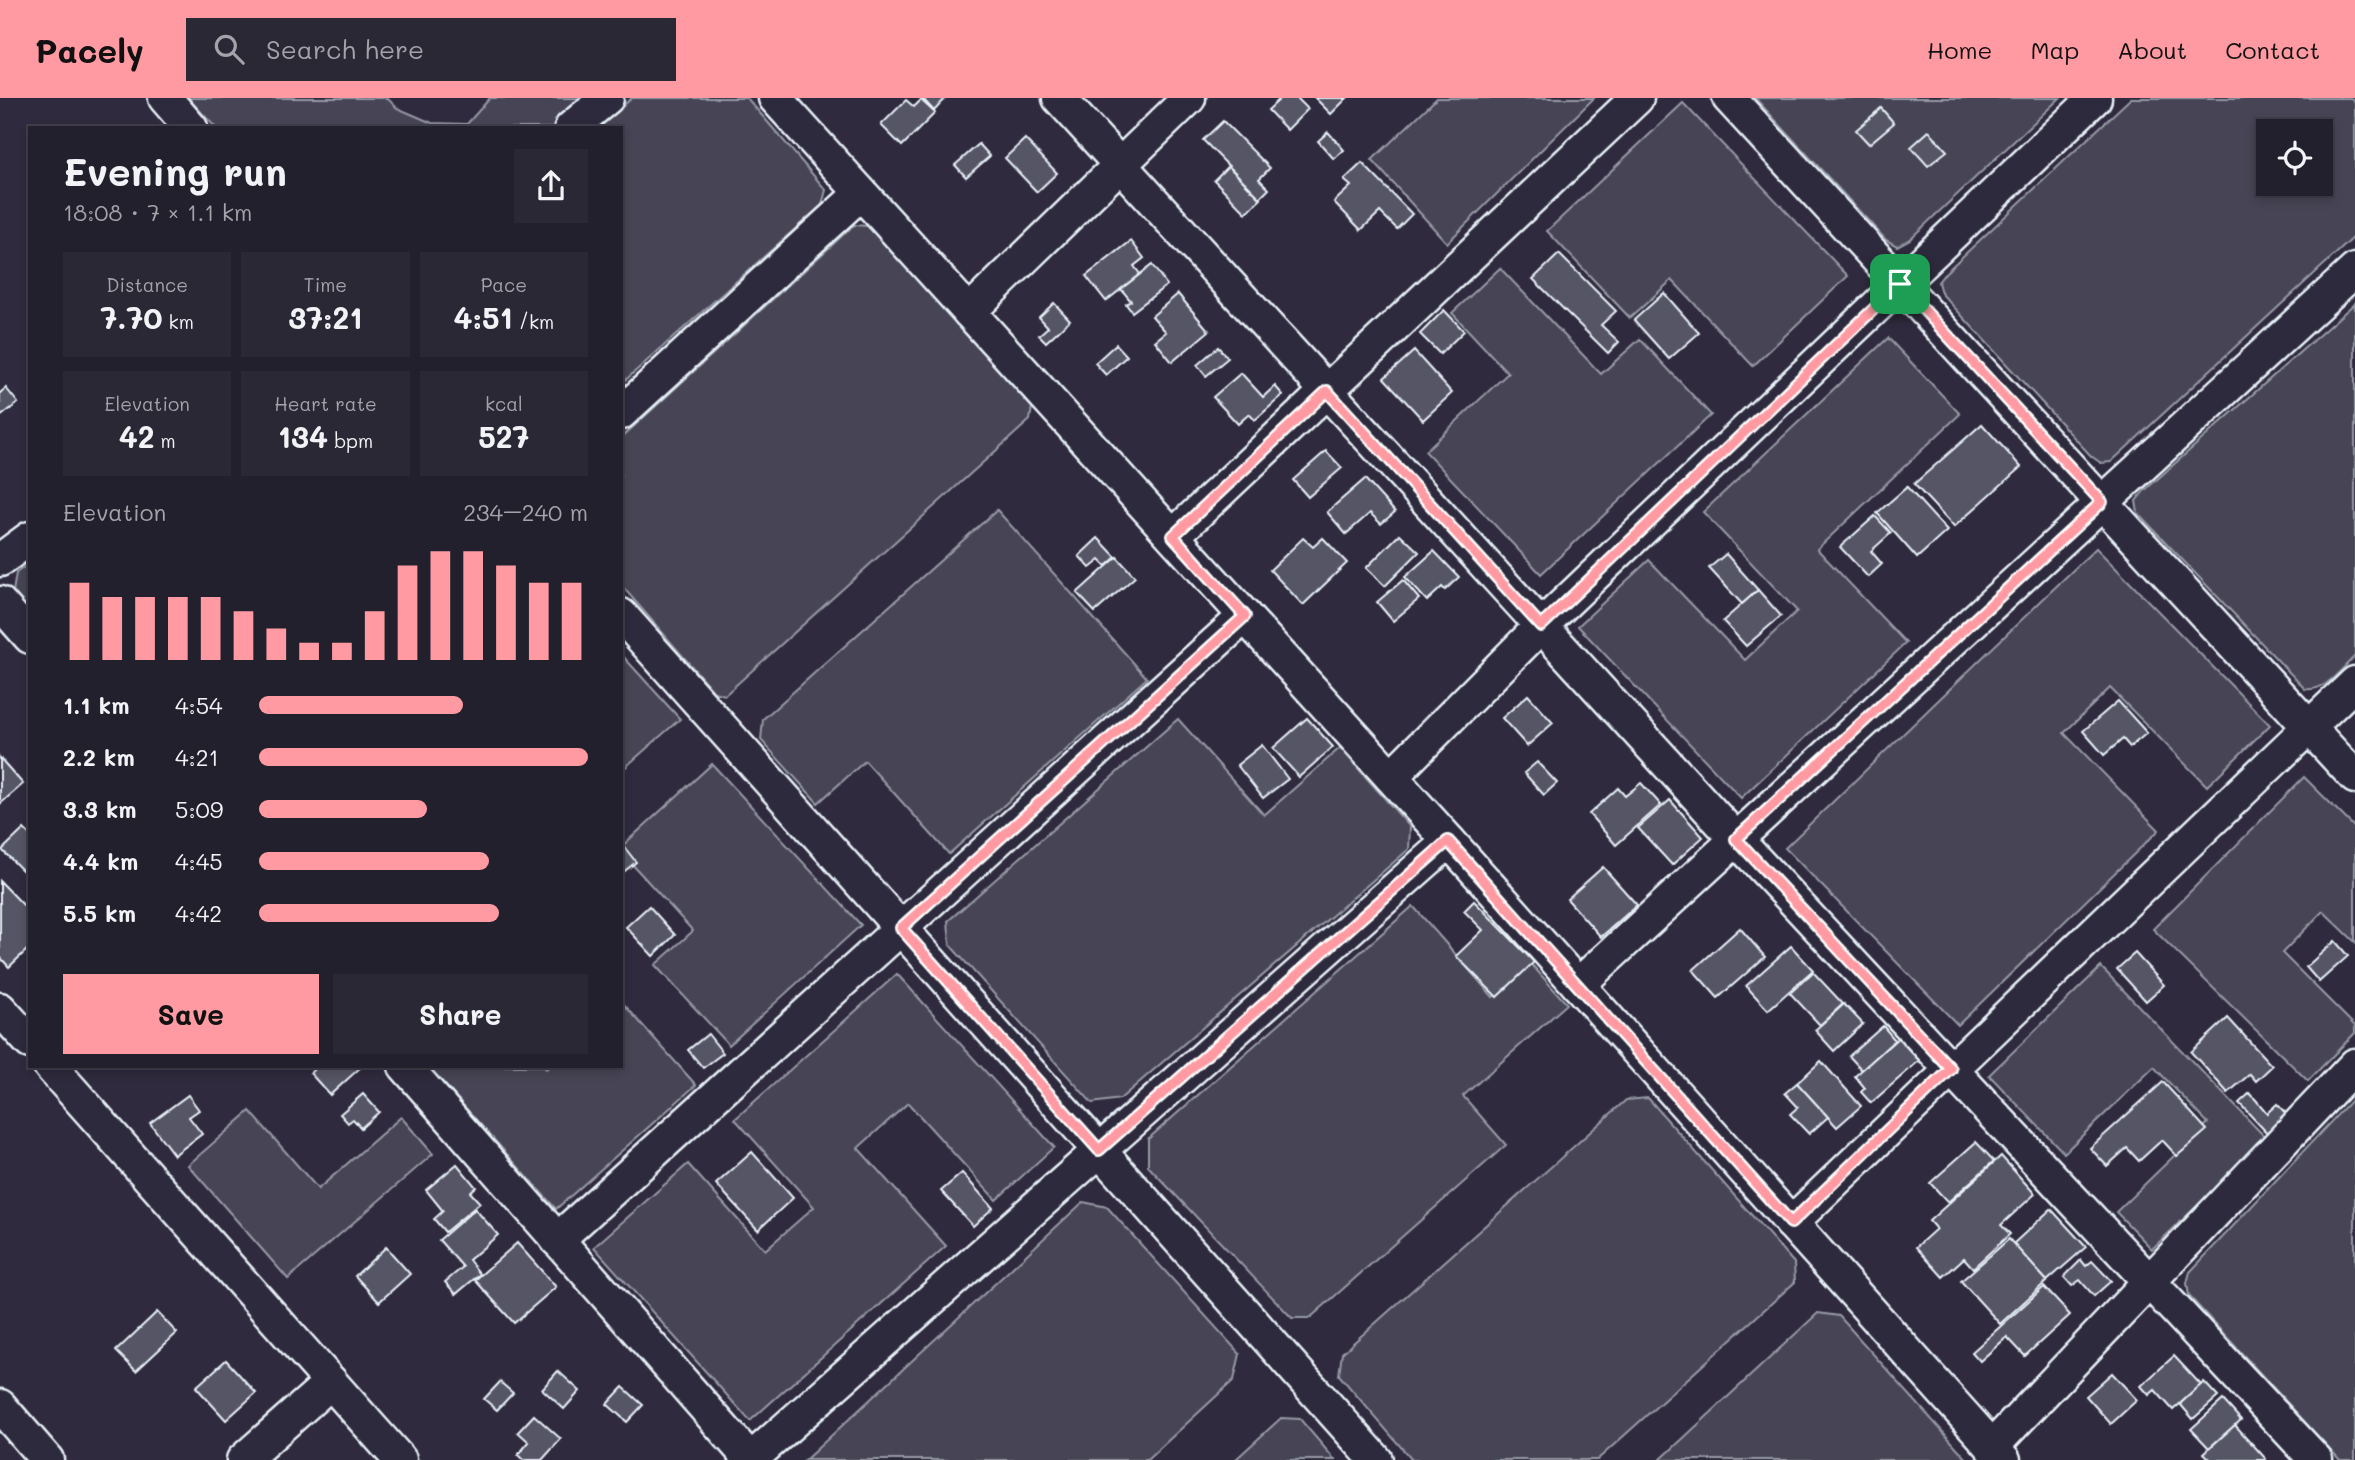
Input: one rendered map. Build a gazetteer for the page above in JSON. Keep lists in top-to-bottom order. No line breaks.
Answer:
{"page":{"header":"Pacely","search":"Search here","nav":["Home","Map","About","Contact"],"heading":["Evening run","18:08 · 7 × 1.1 km"],"stats":[["Distance","7.70 km"],["Time","37:21"],["Pace","4:51 /km"],["Elevation","42 m"],["Heart rate","134 bpm"],["kcal","527"]],"chart":["Elevation","234–240 m"],"list":[{"name":"1.1 km","note":"4:54"},{"name":"2.2 km","note":"4:21"},{"name":"3.3 km","note":"5:09"},{"name":"4.4 km","note":"4:45"},{"name":"5.5 km","note":"4:42"}],"buttons":["Save","Share"]}}
